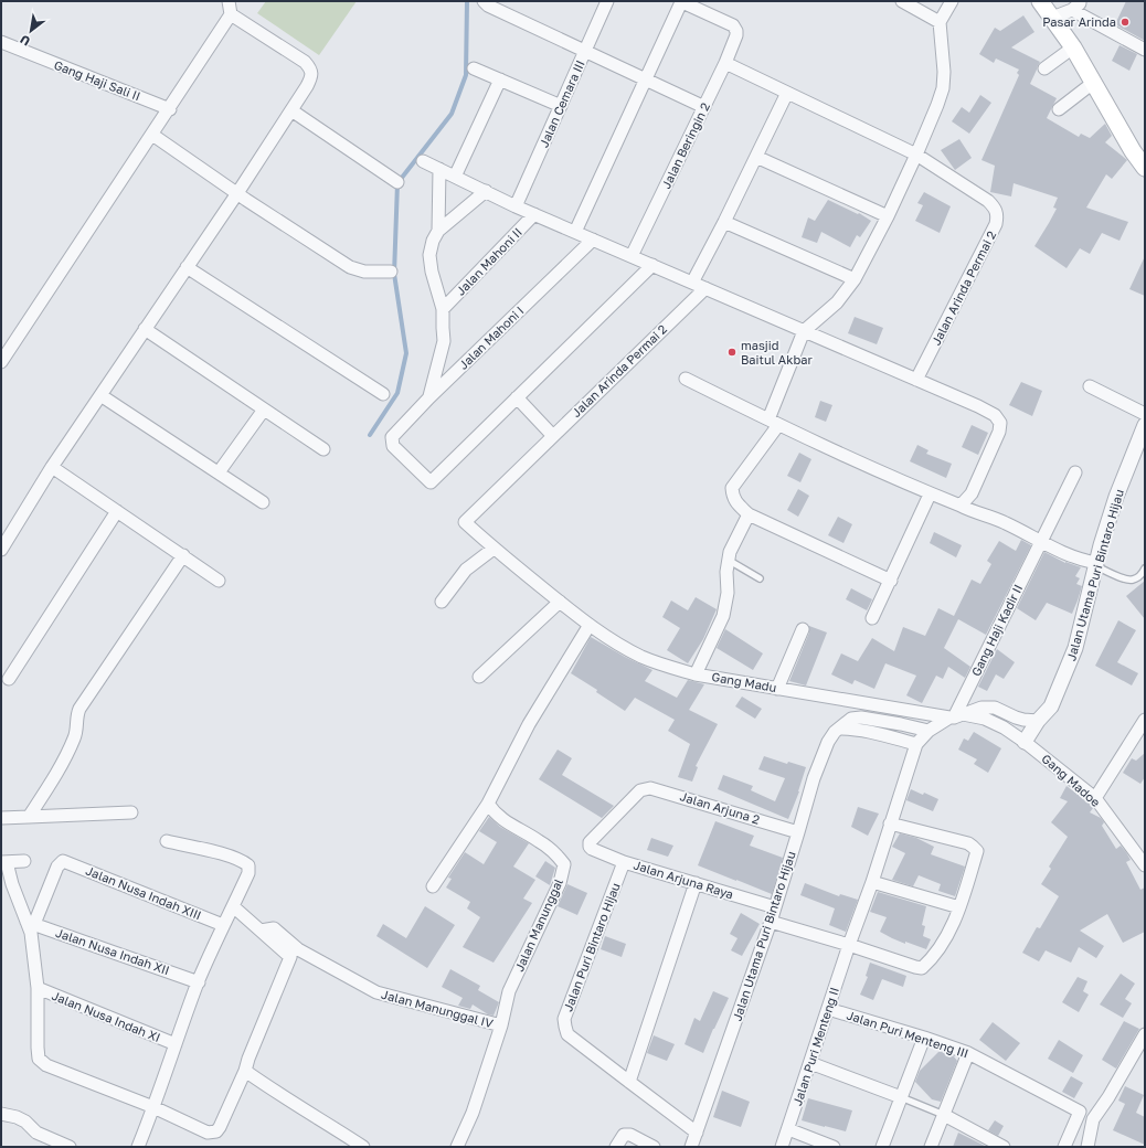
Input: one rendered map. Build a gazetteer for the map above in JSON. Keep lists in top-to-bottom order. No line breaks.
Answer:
{"streets":{"street":["Gang Haji Sali II","Jalan Cemara III","Jalan Beringin 2","Jalan Mahoni II","Jalan Arinda Permai 2","Jalan Mahoni I","Jalan Utama Puri Bintaro Hijau","Gang Haji Kadir II","Gang Madu","Gang Madoe","Jalan Arjuna 2","Jalan Arjuna Raya","Jalan Nusa Indah XIII","Jalan Manunggal","Jalan Puri Bintaro Hijau","Jalan Nusa Indah XII","Jalan Manunggal IV","Jalan Nusa Indah XI","Jalan Puri Menteng III","Jalan Puri Menteng II"]},"crossings":[["Jalan Beringin 2","Jalan Arinda Permai 2"],["Jalan Arinda Permai 2","Gang Madu"],["Jalan Utama Puri Bintaro Hijau","Gang Madu"],["Jalan Utama Puri Bintaro Hijau","Gang Madoe"],["Jalan Utama Puri Bintaro Hijau","Jalan Arjuna 2"],["Jalan Utama Puri Bintaro Hijau","Jalan Arjuna Raya"],["Jalan Utama Puri Bintaro Hijau","Jalan Puri Bintaro Hijau"],["Gang Haji Kadir II","Gang Madu"],["Gang Madu","Gang Madoe"],["Jalan Arjuna 2","Jalan Arjuna Raya"],["Jalan Arjuna Raya","Jalan Puri Bintaro Hijau"],["Jalan Nusa Indah XIII","Jalan Nusa Indah XII"],["Jalan Manunggal","Jalan Manunggal IV"],["Jalan Puri Menteng III","Jalan Puri Menteng II"]],"places":["Pasar Arinda","masjid Baitul Akbar"],"north":"bottom left"}
